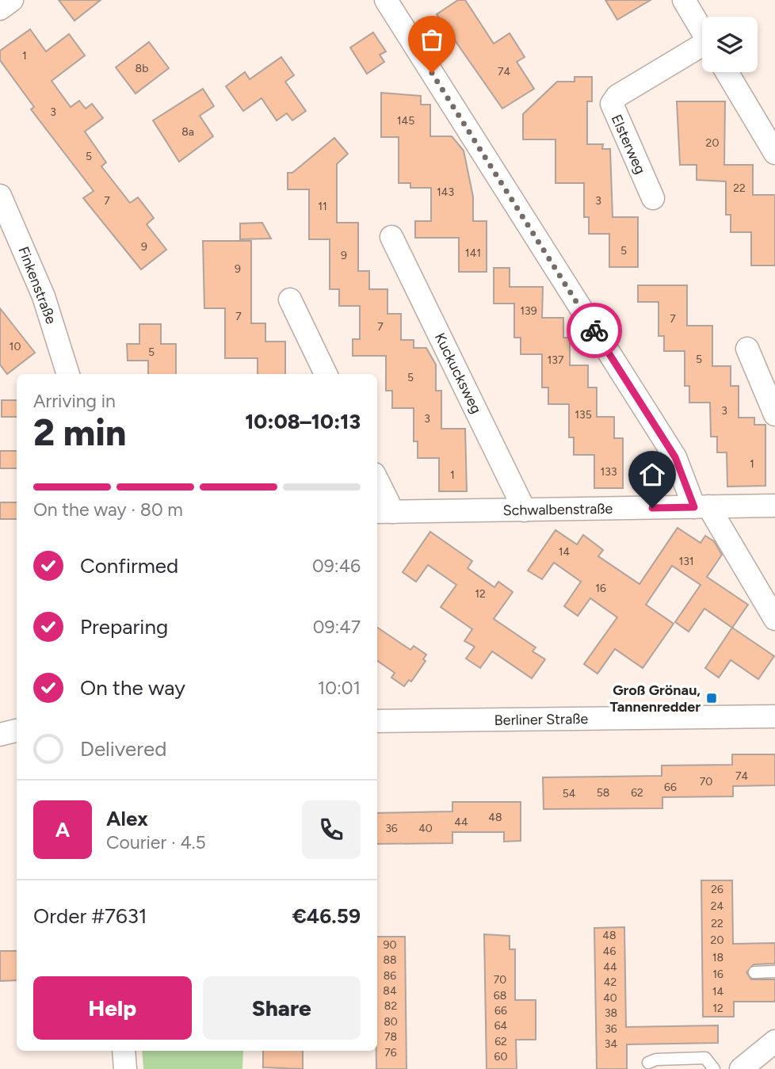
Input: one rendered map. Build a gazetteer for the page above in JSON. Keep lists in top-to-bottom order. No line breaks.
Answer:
{"streets":{"street":["Elsterweg","Finkenstraße","Kuckucksweg","Schwalbenstraße","Berliner Straße"]},"crossings":[["Kuckucksweg","Schwalbenstraße"]],"places":{"transit":["Groß Grönau, Tannenredder"]},"house_numbers":["1","8b","74","3","145","8a","20","5","22","143","7","3","11","9","5","141","9","9","139","7","7","7","10","5","5","137","5","3","135","3","1","133","1","14","131","16","12","74","70","66","58","62","54","48","44","36","40","26","24","22","48","20","90","46","18","88","44","16","86","70","42","84","14","68","40","82","12","66","38","80","64","36","78","62","34","76","60"],"page":{"heading":["2 min","Arriving in","10:08–10:13"],"panel":["Alex","Courier · 4.5","Order #7631","€46.59"],"bar":"On the way · 80 m","list":[["Confirmed","09:46"],["Preparing","09:47"],["On the way","10:01"],"Delivered"],"round":"A","buttons":["Help","Share"]}}
